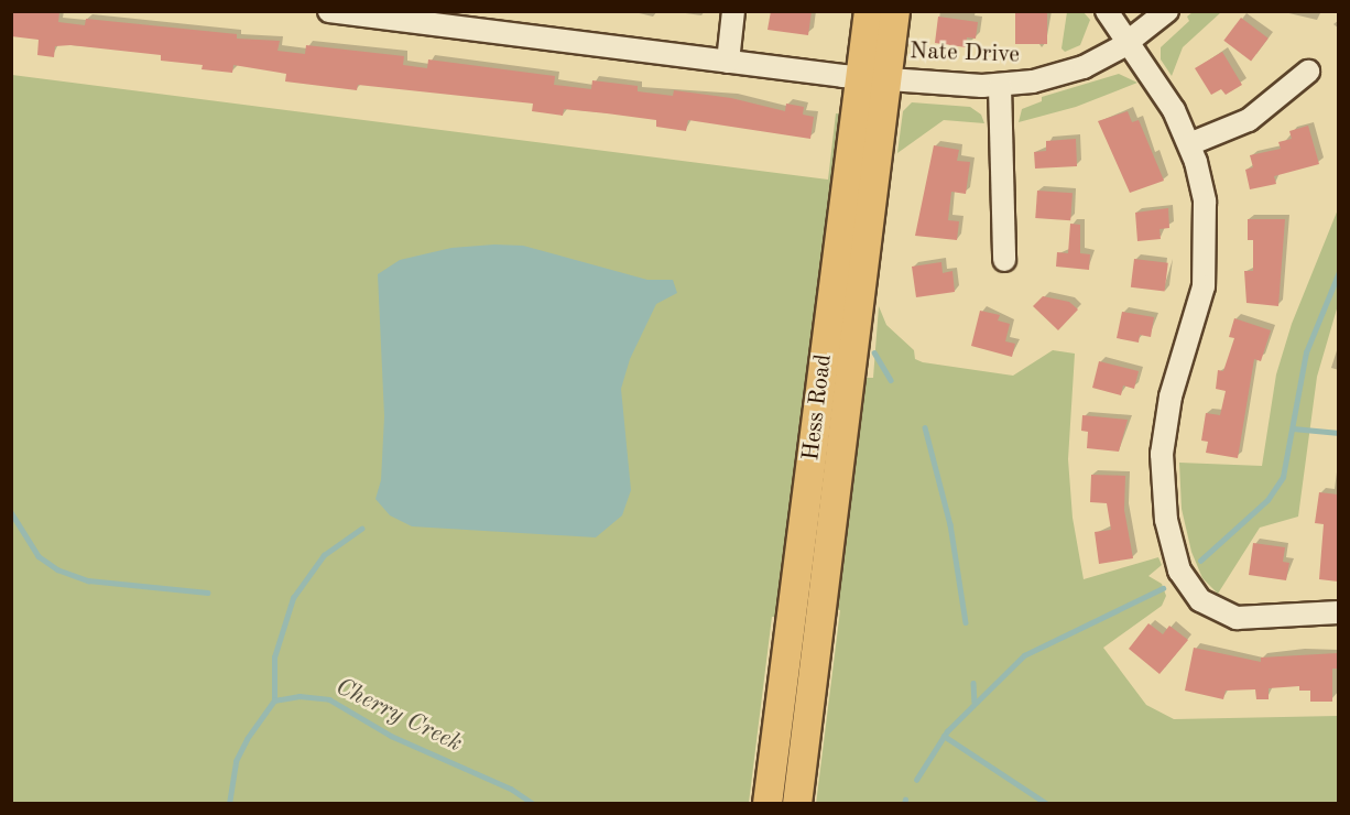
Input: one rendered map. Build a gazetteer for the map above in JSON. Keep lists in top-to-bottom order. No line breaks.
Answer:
{"streets":{"main road":["Hess Road"],"street":["Nate Drive"]},"crossings":[["Nate Drive","Hess Road"]],"water":["Cherry Creek"]}
